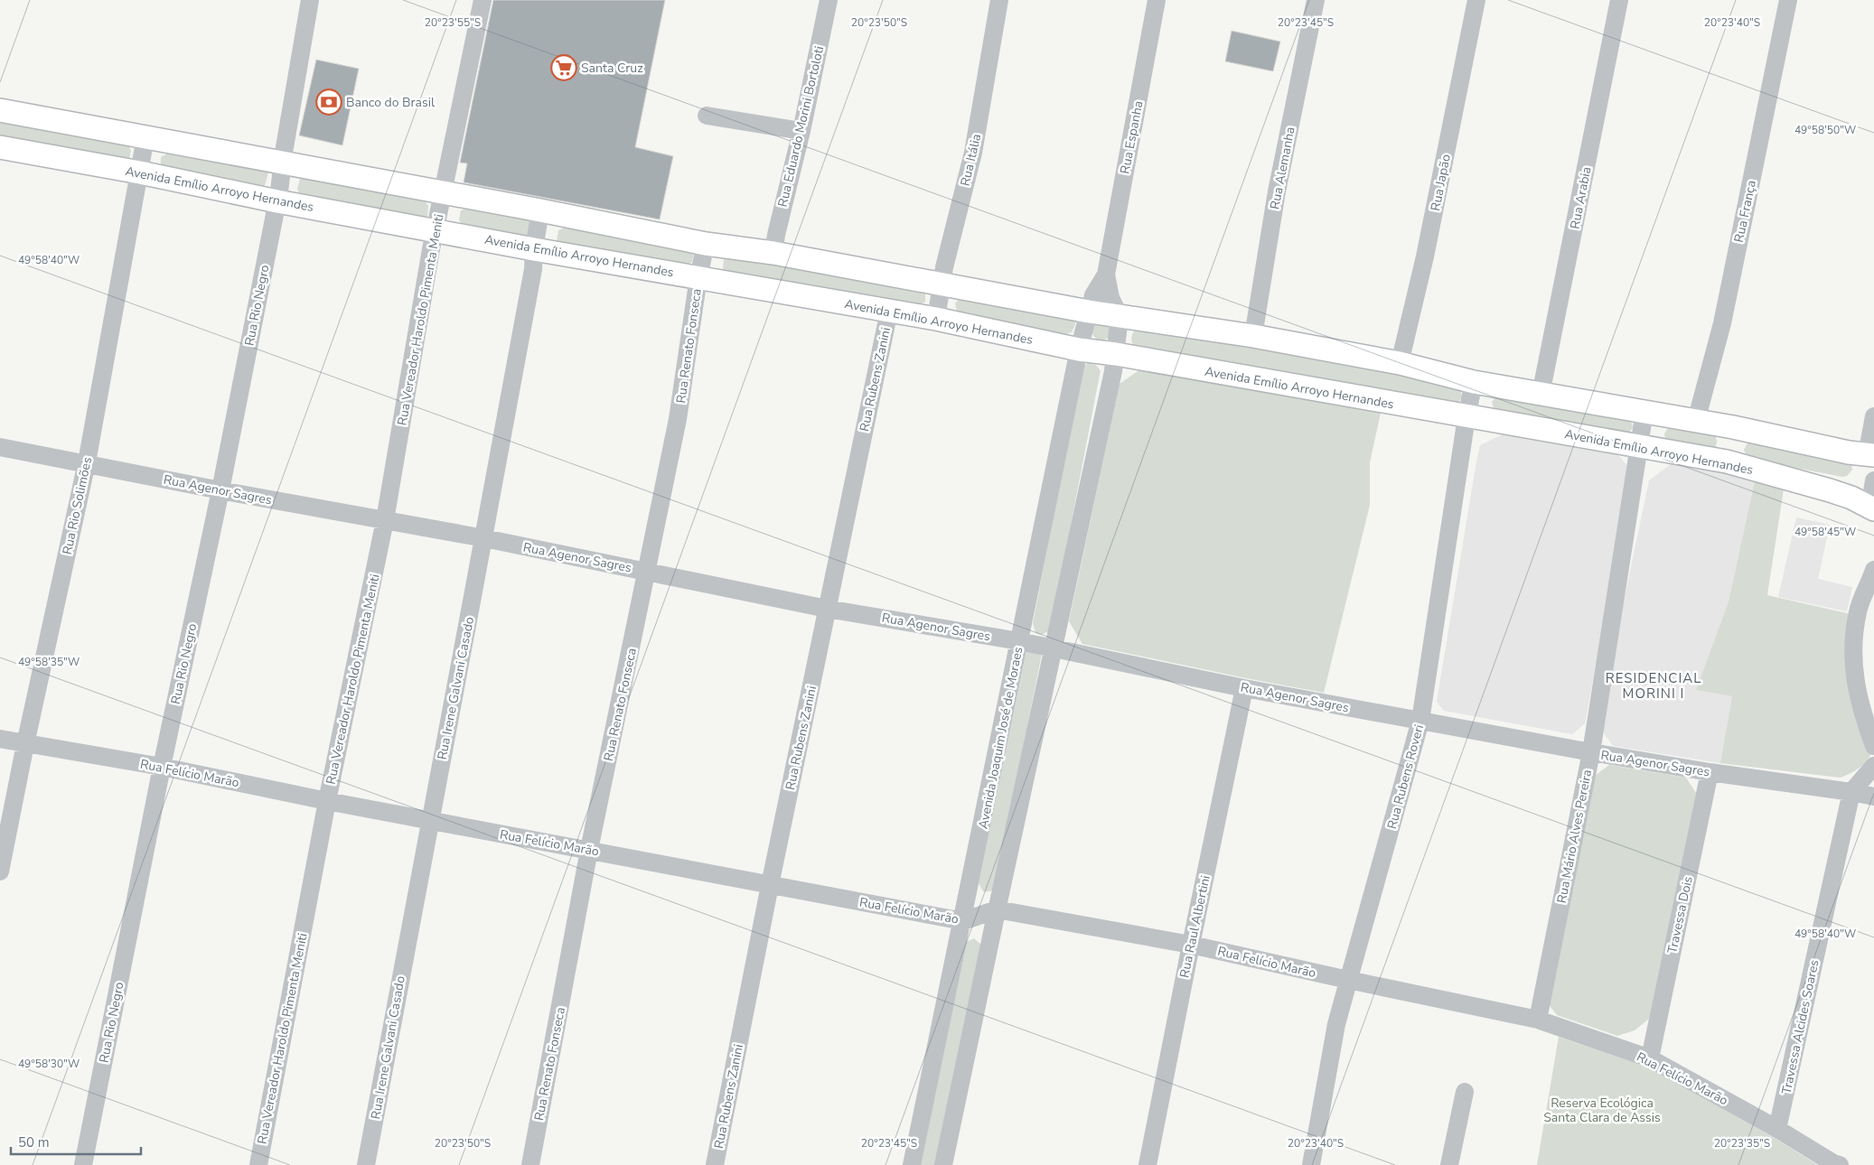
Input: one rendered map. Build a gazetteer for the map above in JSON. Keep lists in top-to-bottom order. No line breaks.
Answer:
{"streets":{"main road":["Avenida Emílio Arroyo Hernandes"],"street":["Rua Eduardo Morini Bortoloti","Rua Espanha","Rua Itália","Rua Alemanha","Rua Japão","Rua Arabia","Rua França","Rua Rio Negro","Rua Vereador Haroldo Pimenta Meniti","Rua Renato Fonseca","Rua Rubens Zanini","Rua Agenor Sagres","Rua Rio Solimões","Rua Irene Galvani Casado","Avenida Joaquim José de Moraes","Rua Felício Marão","Rua Rubens Roveri","Rua Mário Alves Pereira","Travessa Dois","Rua Raul Albertini","Travessa Alcides Soares"]},"crossings":[["Rua Espanha","Avenida Joaquim José de Moraes"],["Rua Itália","Avenida Emílio Arroyo Hernandes"],["Avenida Emílio Arroyo Hernandes","Rua Rio Negro"],["Avenida Emílio Arroyo Hernandes","Rua Vereador Haroldo Pimenta Meniti"],["Avenida Emílio Arroyo Hernandes","Rua Renato Fonseca"],["Avenida Emílio Arroyo Hernandes","Rua Rubens Zanini"],["Avenida Emílio Arroyo Hernandes","Rua Rio Solimões"],["Avenida Emílio Arroyo Hernandes","Rua Irene Galvani Casado"],["Avenida Emílio Arroyo Hernandes","Avenida Joaquim José de Moraes"],["Avenida Emílio Arroyo Hernandes","Rua Rubens Roveri"],["Avenida Emílio Arroyo Hernandes","Rua Mário Alves Pereira"],["Rua Rio Negro","Rua Agenor Sagres"],["Rua Rio Negro","Rua Felício Marão"],["Rua Vereador Haroldo Pimenta Meniti","Rua Agenor Sagres"],["Rua Vereador Haroldo Pimenta Meniti","Rua Felício Marão"],["Rua Renato Fonseca","Rua Agenor Sagres"],["Rua Renato Fonseca","Rua Felício Marão"],["Rua Rubens Zanini","Rua Agenor Sagres"],["Rua Rubens Zanini","Rua Felício Marão"],["Rua Agenor Sagres","Rua Rio Solimões"],["Rua Agenor Sagres","Rua Irene Galvani Casado"],["Rua Agenor Sagres","Avenida Joaquim José de Moraes"],["Rua Agenor Sagres","Rua Rubens Roveri"],["Rua Agenor Sagres","Rua Mário Alves Pereira"],["Rua Agenor Sagres","Travessa Dois"],["Rua Agenor Sagres","Rua Raul Albertini"],["Rua Agenor Sagres","Travessa Alcides Soares"],["Rua Rio Solimões","Rua Felício Marão"],["Rua Irene Galvani Casado","Rua Felício Marão"],["Avenida Joaquim José de Moraes","Rua Felício Marão"],["Rua Felício Marão","Rua Rubens Roveri"],["Rua Felício Marão","Rua Mário Alves Pereira"],["Rua Felício Marão","Travessa Dois"],["Rua Felício Marão","Rua Raul Albertini"],["Rua Felício Marão","Travessa Alcides Soares"]],"districts":["RESIDENCIAL MORINI I"],"parks":["Reserva Ecológica Santa Clara de Assis"],"places":{"supermarket":["Santa Cruz"],"bank":["Banco do Brasil"]},"scale_bar":"50 m","coordinates":["20°23'55\"S","20°23'50\"S","20°23'45\"S","20°23'40\"S","49°58'50\"W","49°58'40\"W","49°58'45\"W","49°58'35\"W","49°58'30\"W","20°23'35\"S"]}
